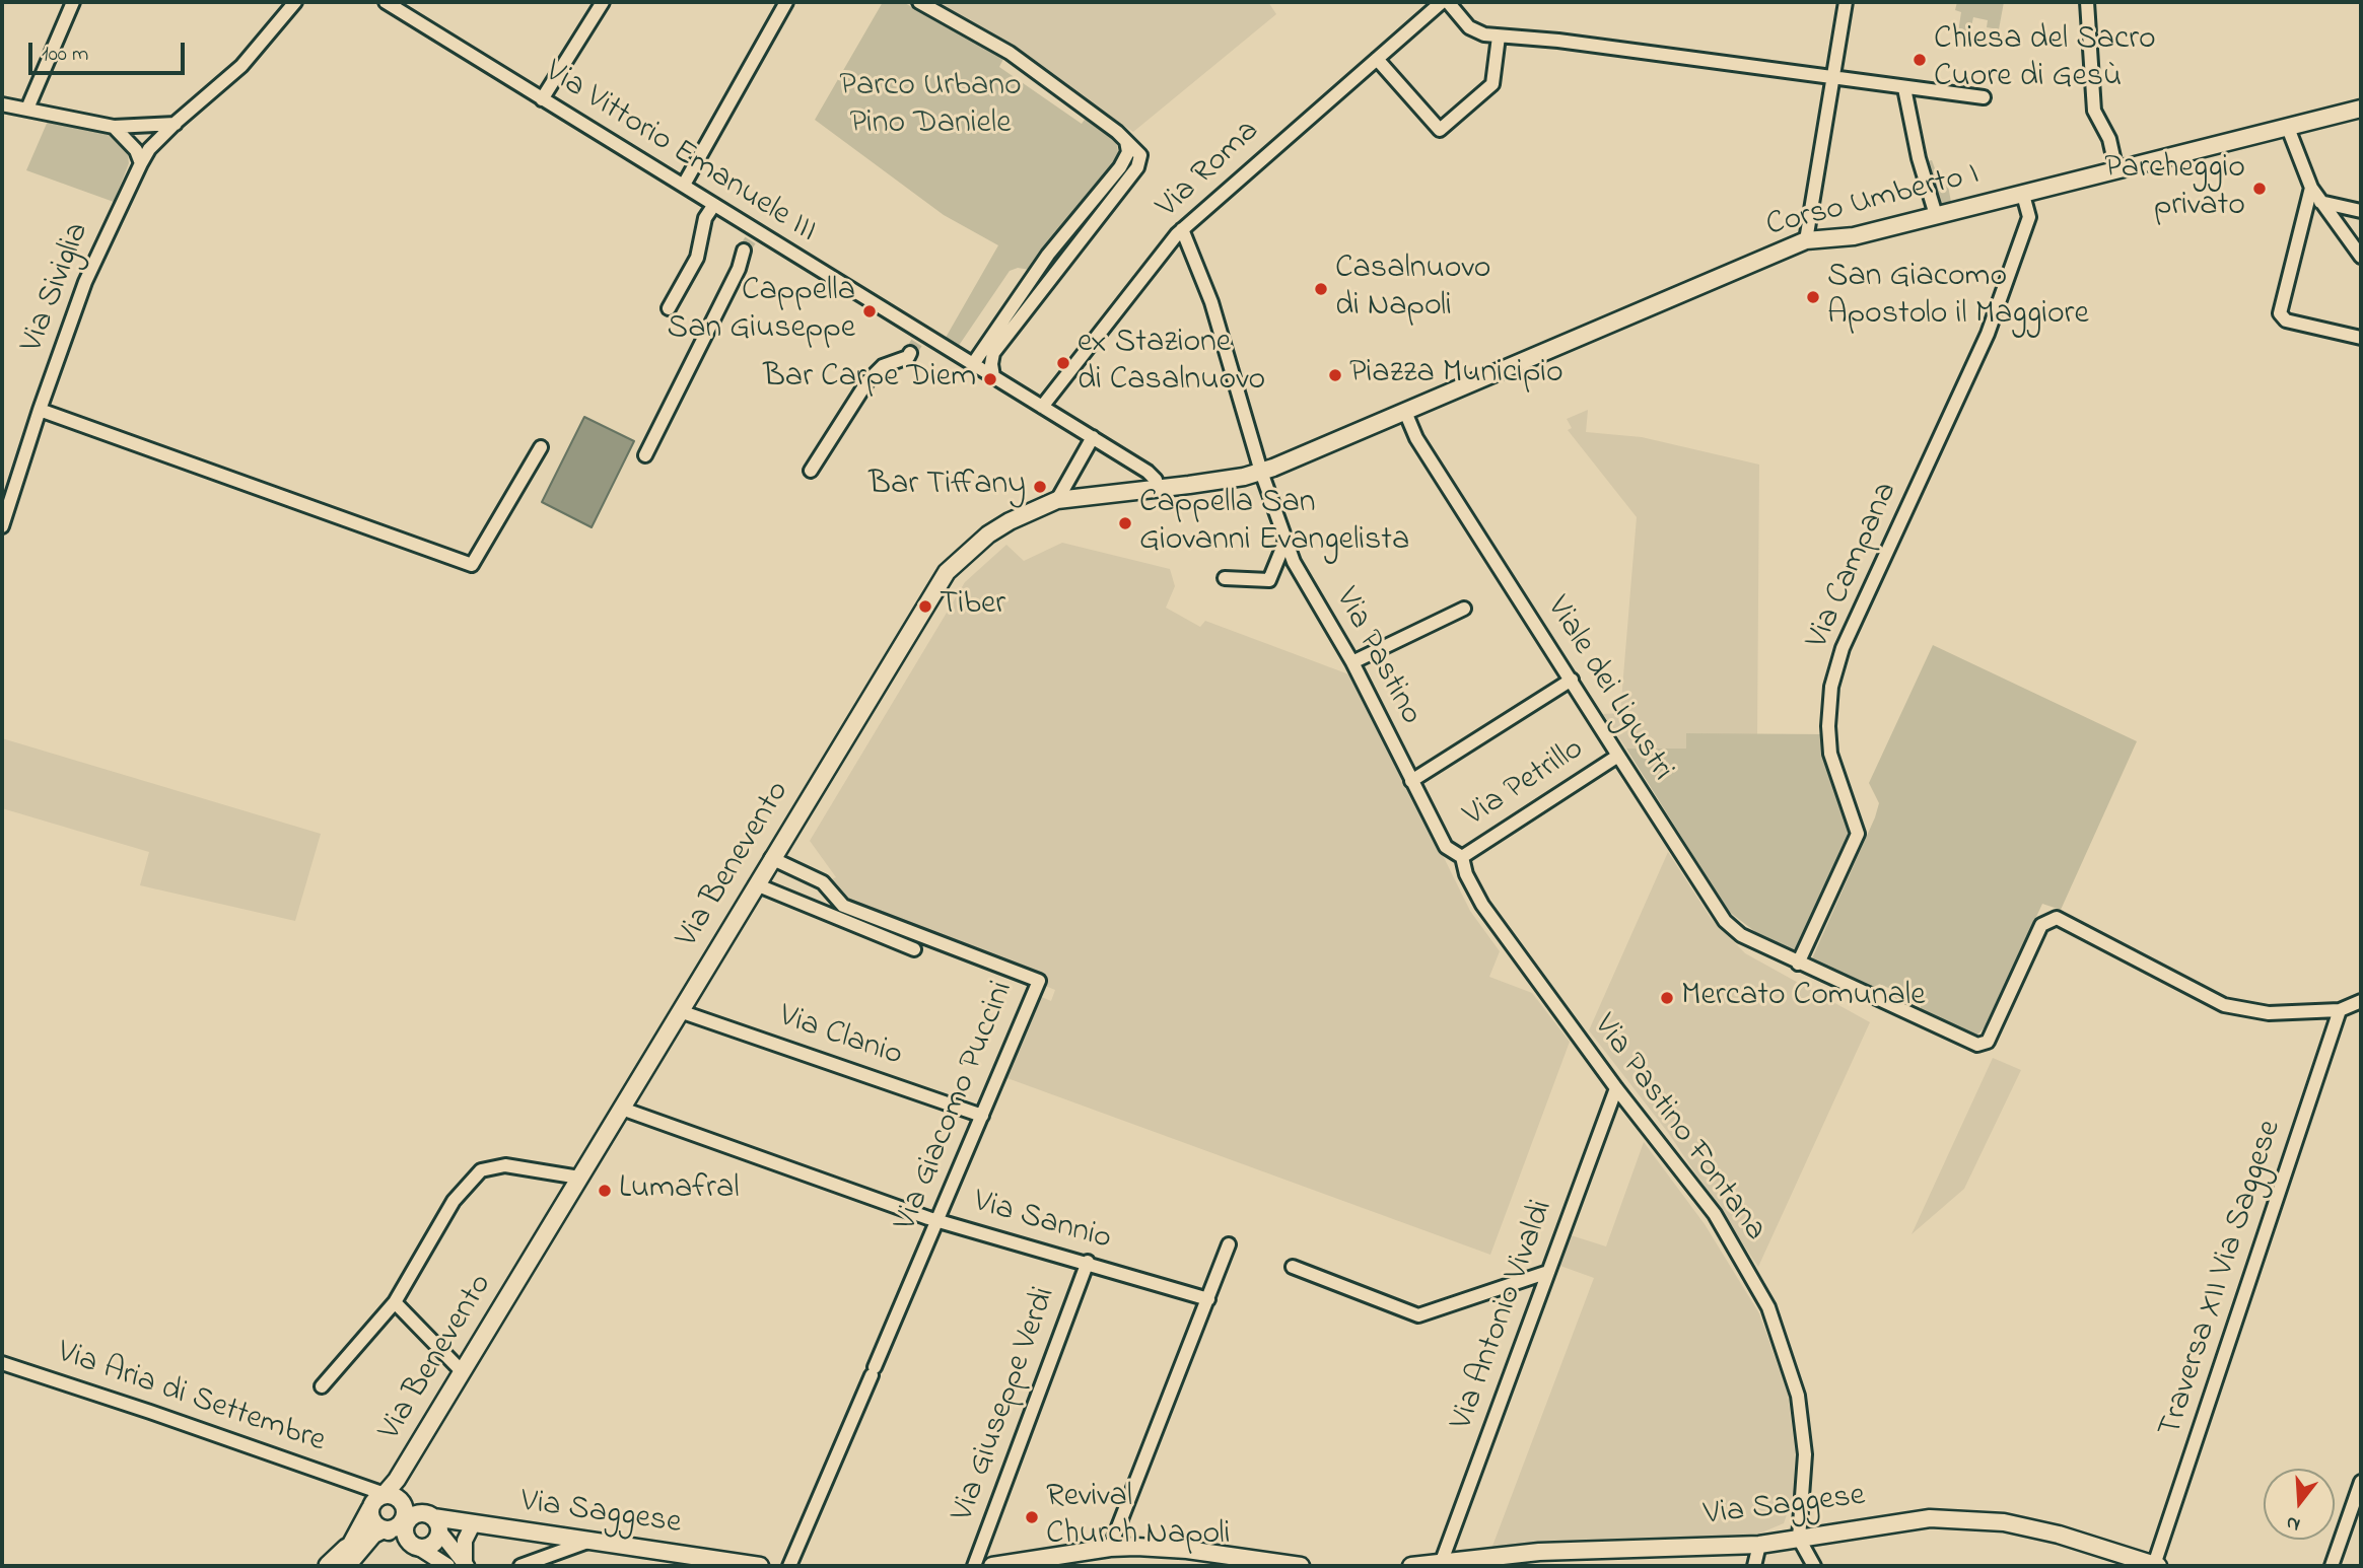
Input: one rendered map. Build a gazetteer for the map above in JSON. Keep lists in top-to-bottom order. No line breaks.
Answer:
{"streets":{"main road":["Corso Umberto I","Via Benevento","Via Saggese"],"street":["Via Vittorio Emanuele III","Via Roma","Via Siviglia","Via Campana","Via Pastino","Viale dei Ligustri","Via Petrillo","Via Clanio","Via Giacomo Puccini","Via Pastino Fontana","Via Sannio","Traversa XII Via Saggese","Via Antonio Vivaldi","Via Aria di Settembre","Via Giuseppe Verdi"]},"crossings":[["Via Vittorio Emanuele III","Via Roma"],["Via Vittorio Emanuele III","Via Benevento"],["Corso Umberto I","Via Campana"],["Corso Umberto I","Via Pastino"],["Corso Umberto I","Viale dei Ligustri"],["Corso Umberto I","Via Benevento"],["Via Campana","Viale dei Ligustri"],["Via Pastino","Via Petrillo"],["Via Pastino","Via Benevento"],["Via Pastino","Via Pastino Fontana"],["Viale dei Ligustri","Via Petrillo"],["Viale dei Ligustri","Traversa XII Via Saggese"],["Via Petrillo","Via Pastino Fontana"],["Via Benevento","Via Clanio"],["Via Benevento","Via Giacomo Puccini"],["Via Benevento","Via Sannio"],["Via Benevento","Via Aria di Settembre"],["Via Benevento","Via Saggese"],["Via Clanio","Via Giacomo Puccini"],["Via Giacomo Puccini","Via Sannio"],["Via Pastino Fontana","Via Antonio Vivaldi"],["Via Pastino Fontana","Via Saggese"],["Via Sannio","Via Giuseppe Verdi"],["Traversa XII Via Saggese","Via Saggese"],["Via Antonio Vivaldi","Via Saggese"],["Via Aria di Settembre","Via Saggese"]],"parks":["Parco Urbano Pino Daniele"],"places":["Chiesa del Sacro Cuore di Gesù","Parcheggio privato","Casalnuovo di Napoli","San Giacomo Apostolo il Maggiore","Cappella San Giuseppe","ex Stazione di Casalnuovo","Piazza Municipio","Bar Carpe Diem","Bar Tiffany","Cappella San Giovanni Evangelista","Tiber","Mercato Comunale","Lumafral","Revival Church Napoli"],"scale_bar":"100 m","north":"bottom"}
